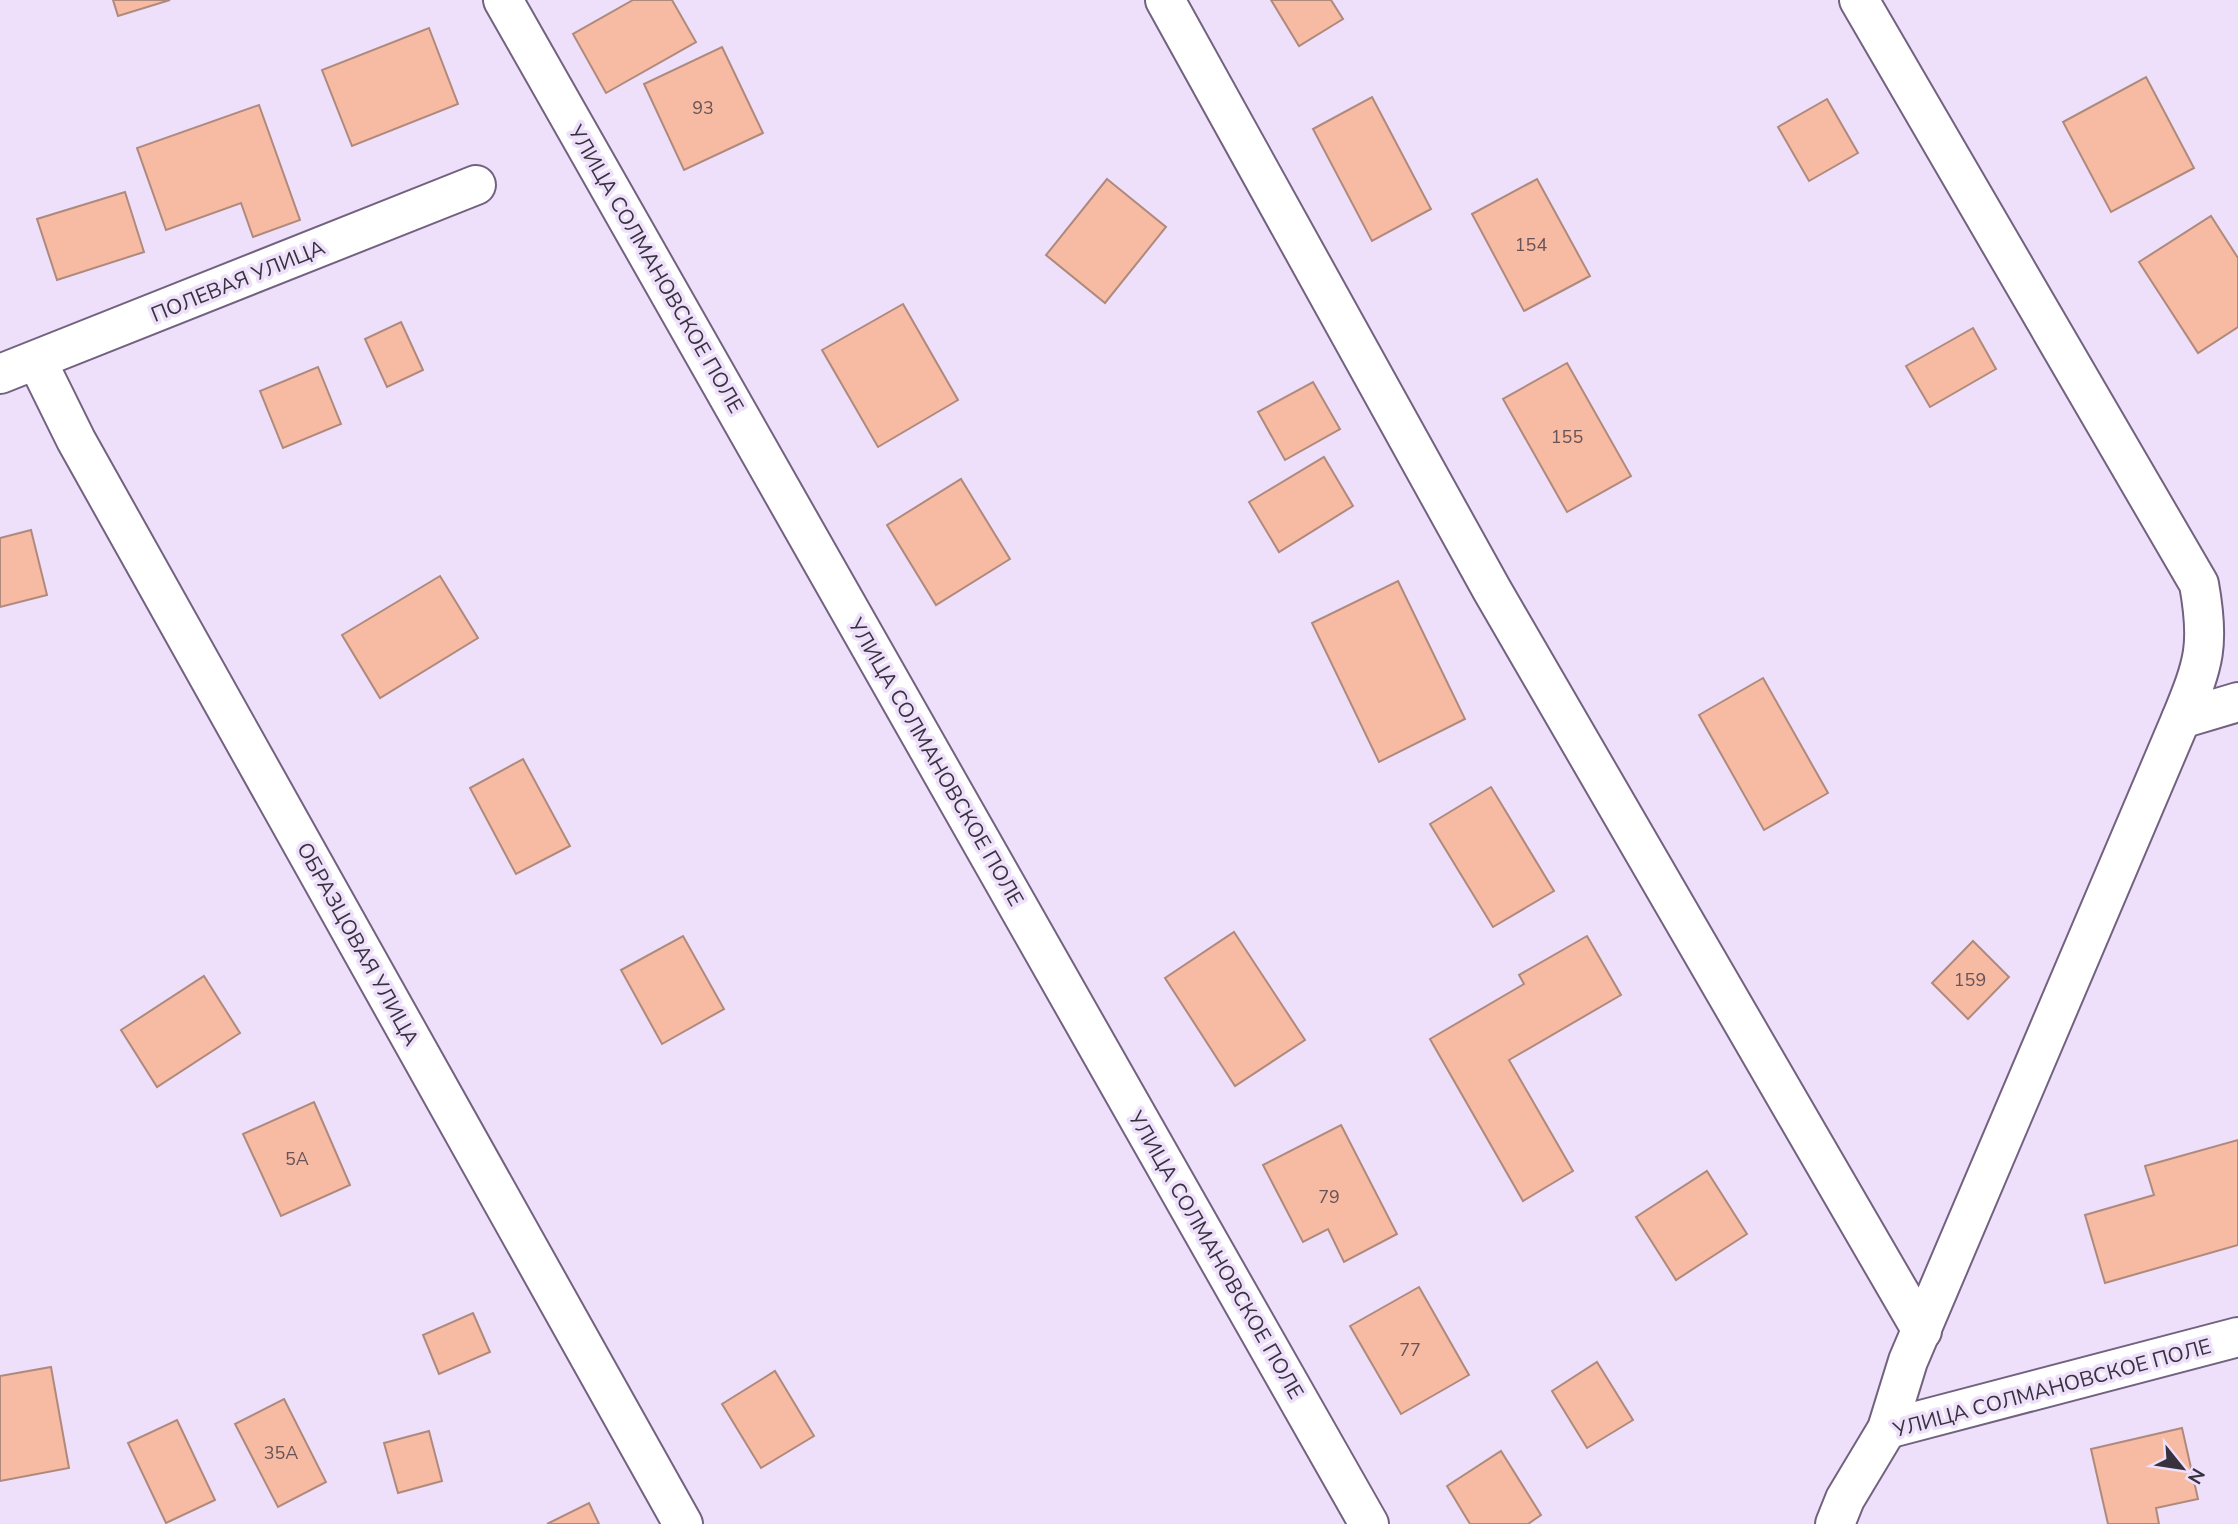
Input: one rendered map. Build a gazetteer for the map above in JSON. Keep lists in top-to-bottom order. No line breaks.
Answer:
{"streets":{"street":["УЛИЦА СОЛМАНОВСКОЕ ПОЛЕ","ПОЛЕВАЯ УЛИЦА","ОБРАЗЦОВАЯ УЛИЦА"]},"crossings":[["ПОЛЕВАЯ УЛИЦА","ОБРАЗЦОВАЯ УЛИЦА"]],"house_numbers":["93","154","155","159","5А","79","77","35А"],"north":"bottom right"}
